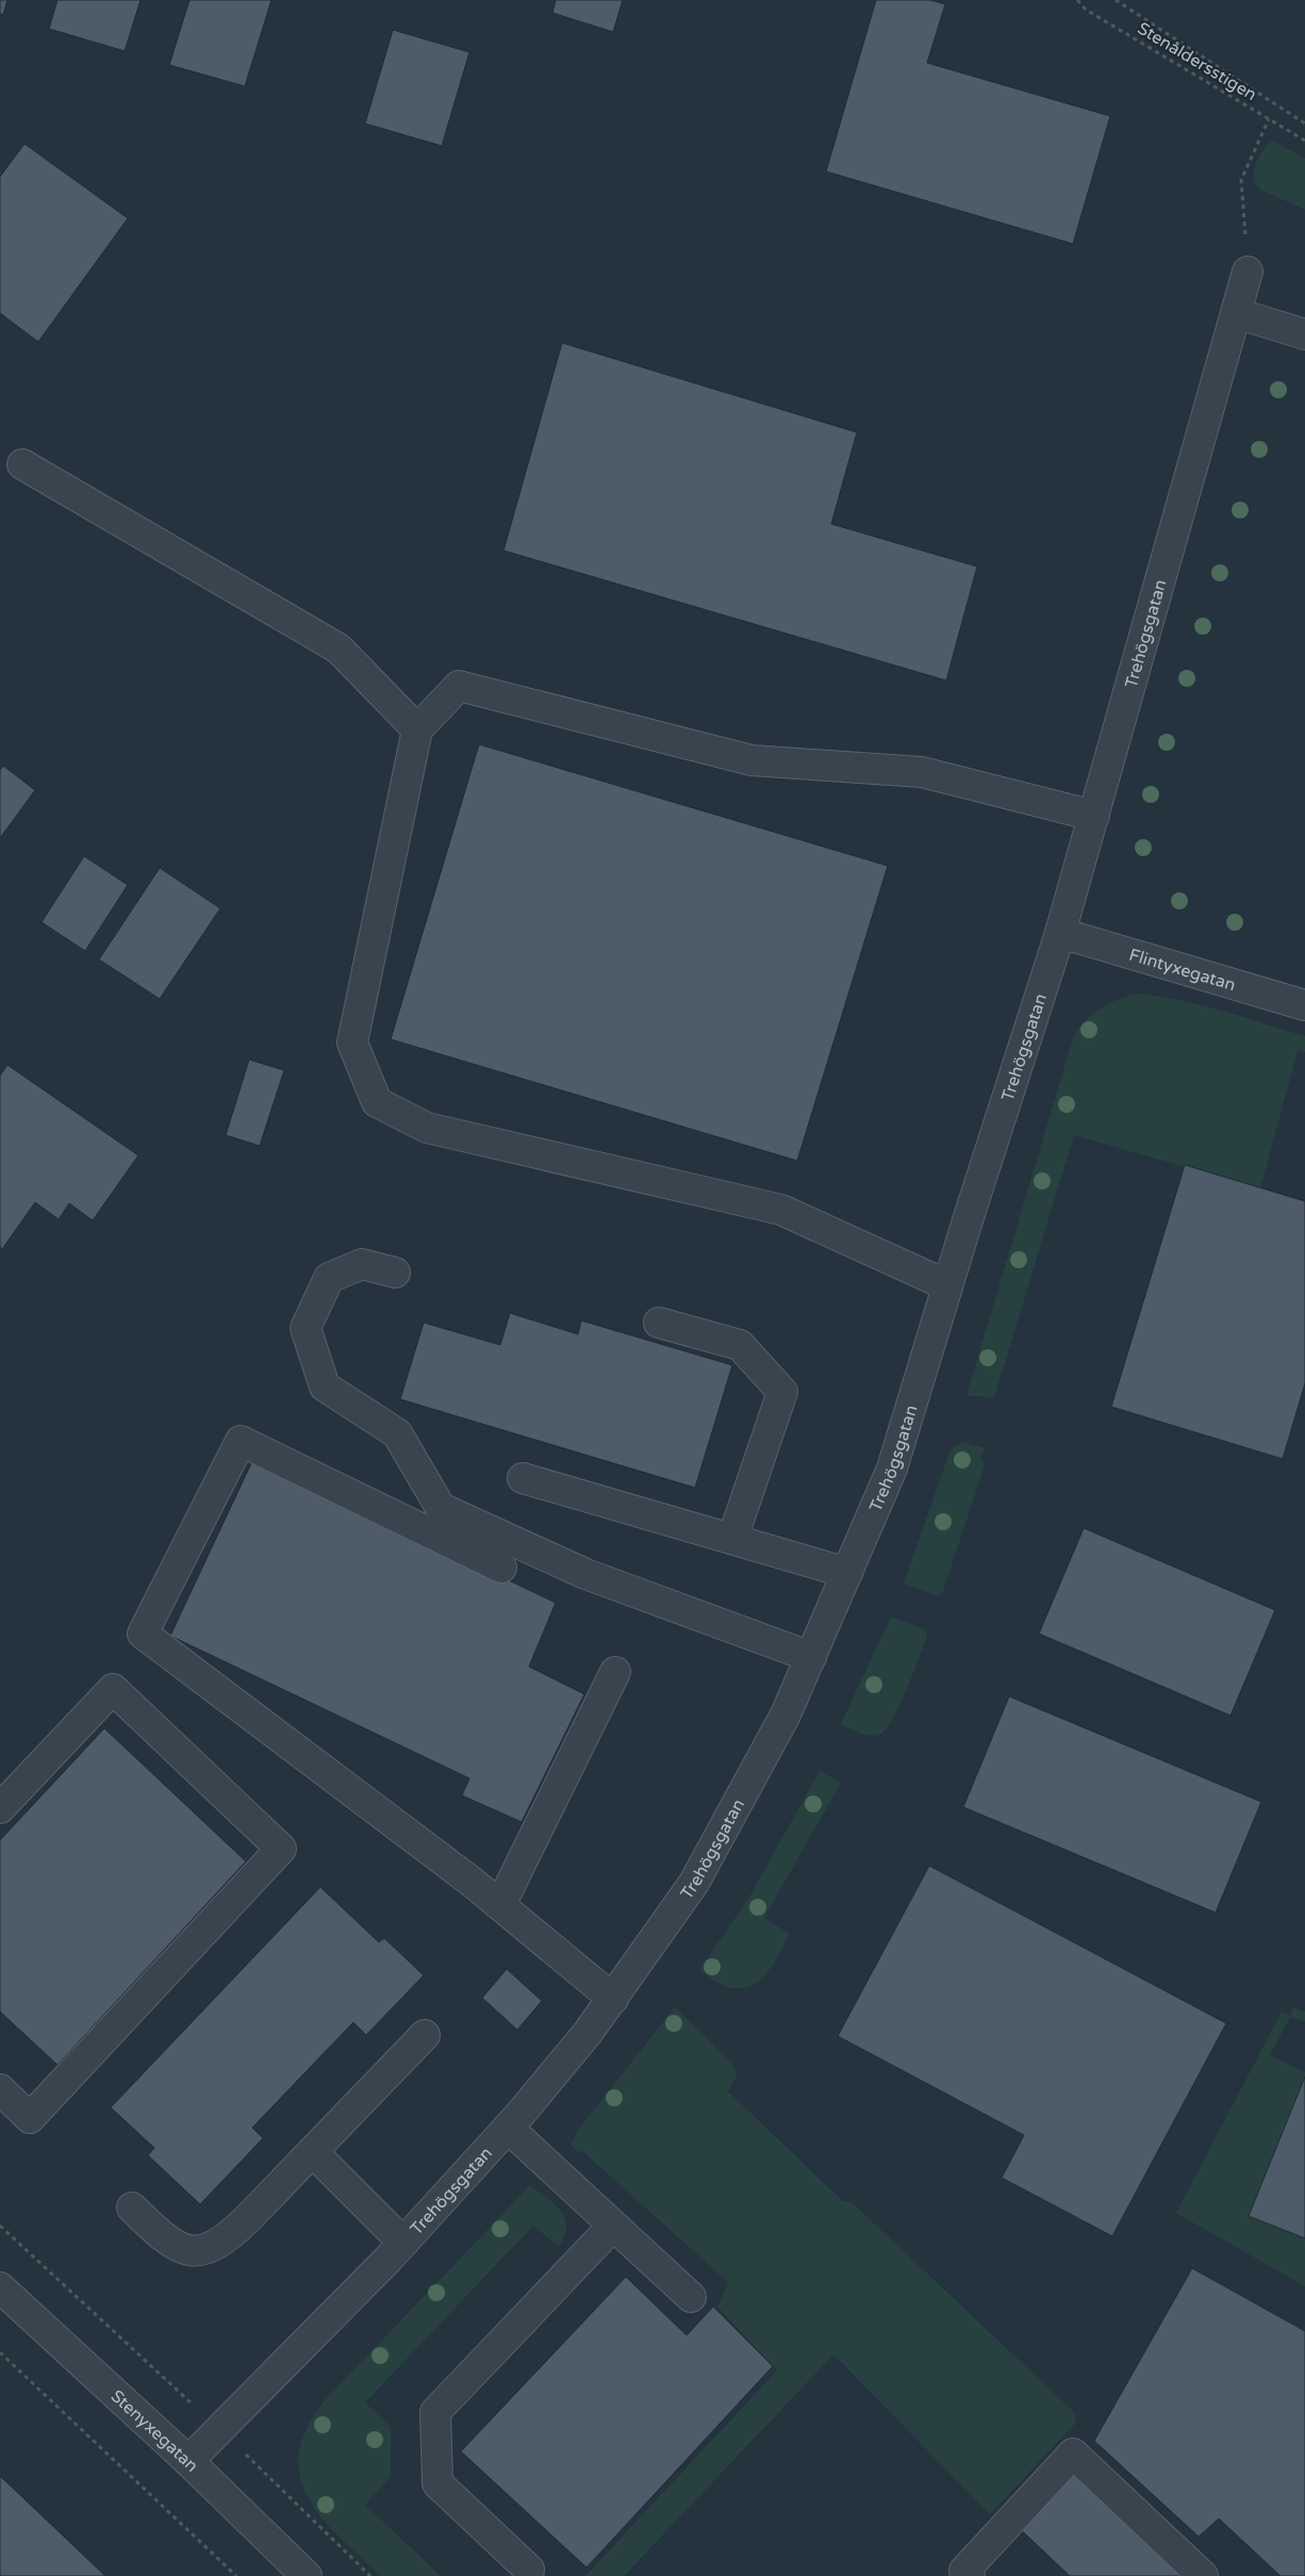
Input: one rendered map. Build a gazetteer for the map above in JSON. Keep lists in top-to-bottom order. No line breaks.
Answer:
{"streets":{"street":["Trehögsgatan","Flintyxegatan","Stenyxegatan"],"path":["Stenåldersstigen"]},"crossings":[["Trehögsgatan","Flintyxegatan"],["Trehögsgatan","Stenyxegatan"]]}
